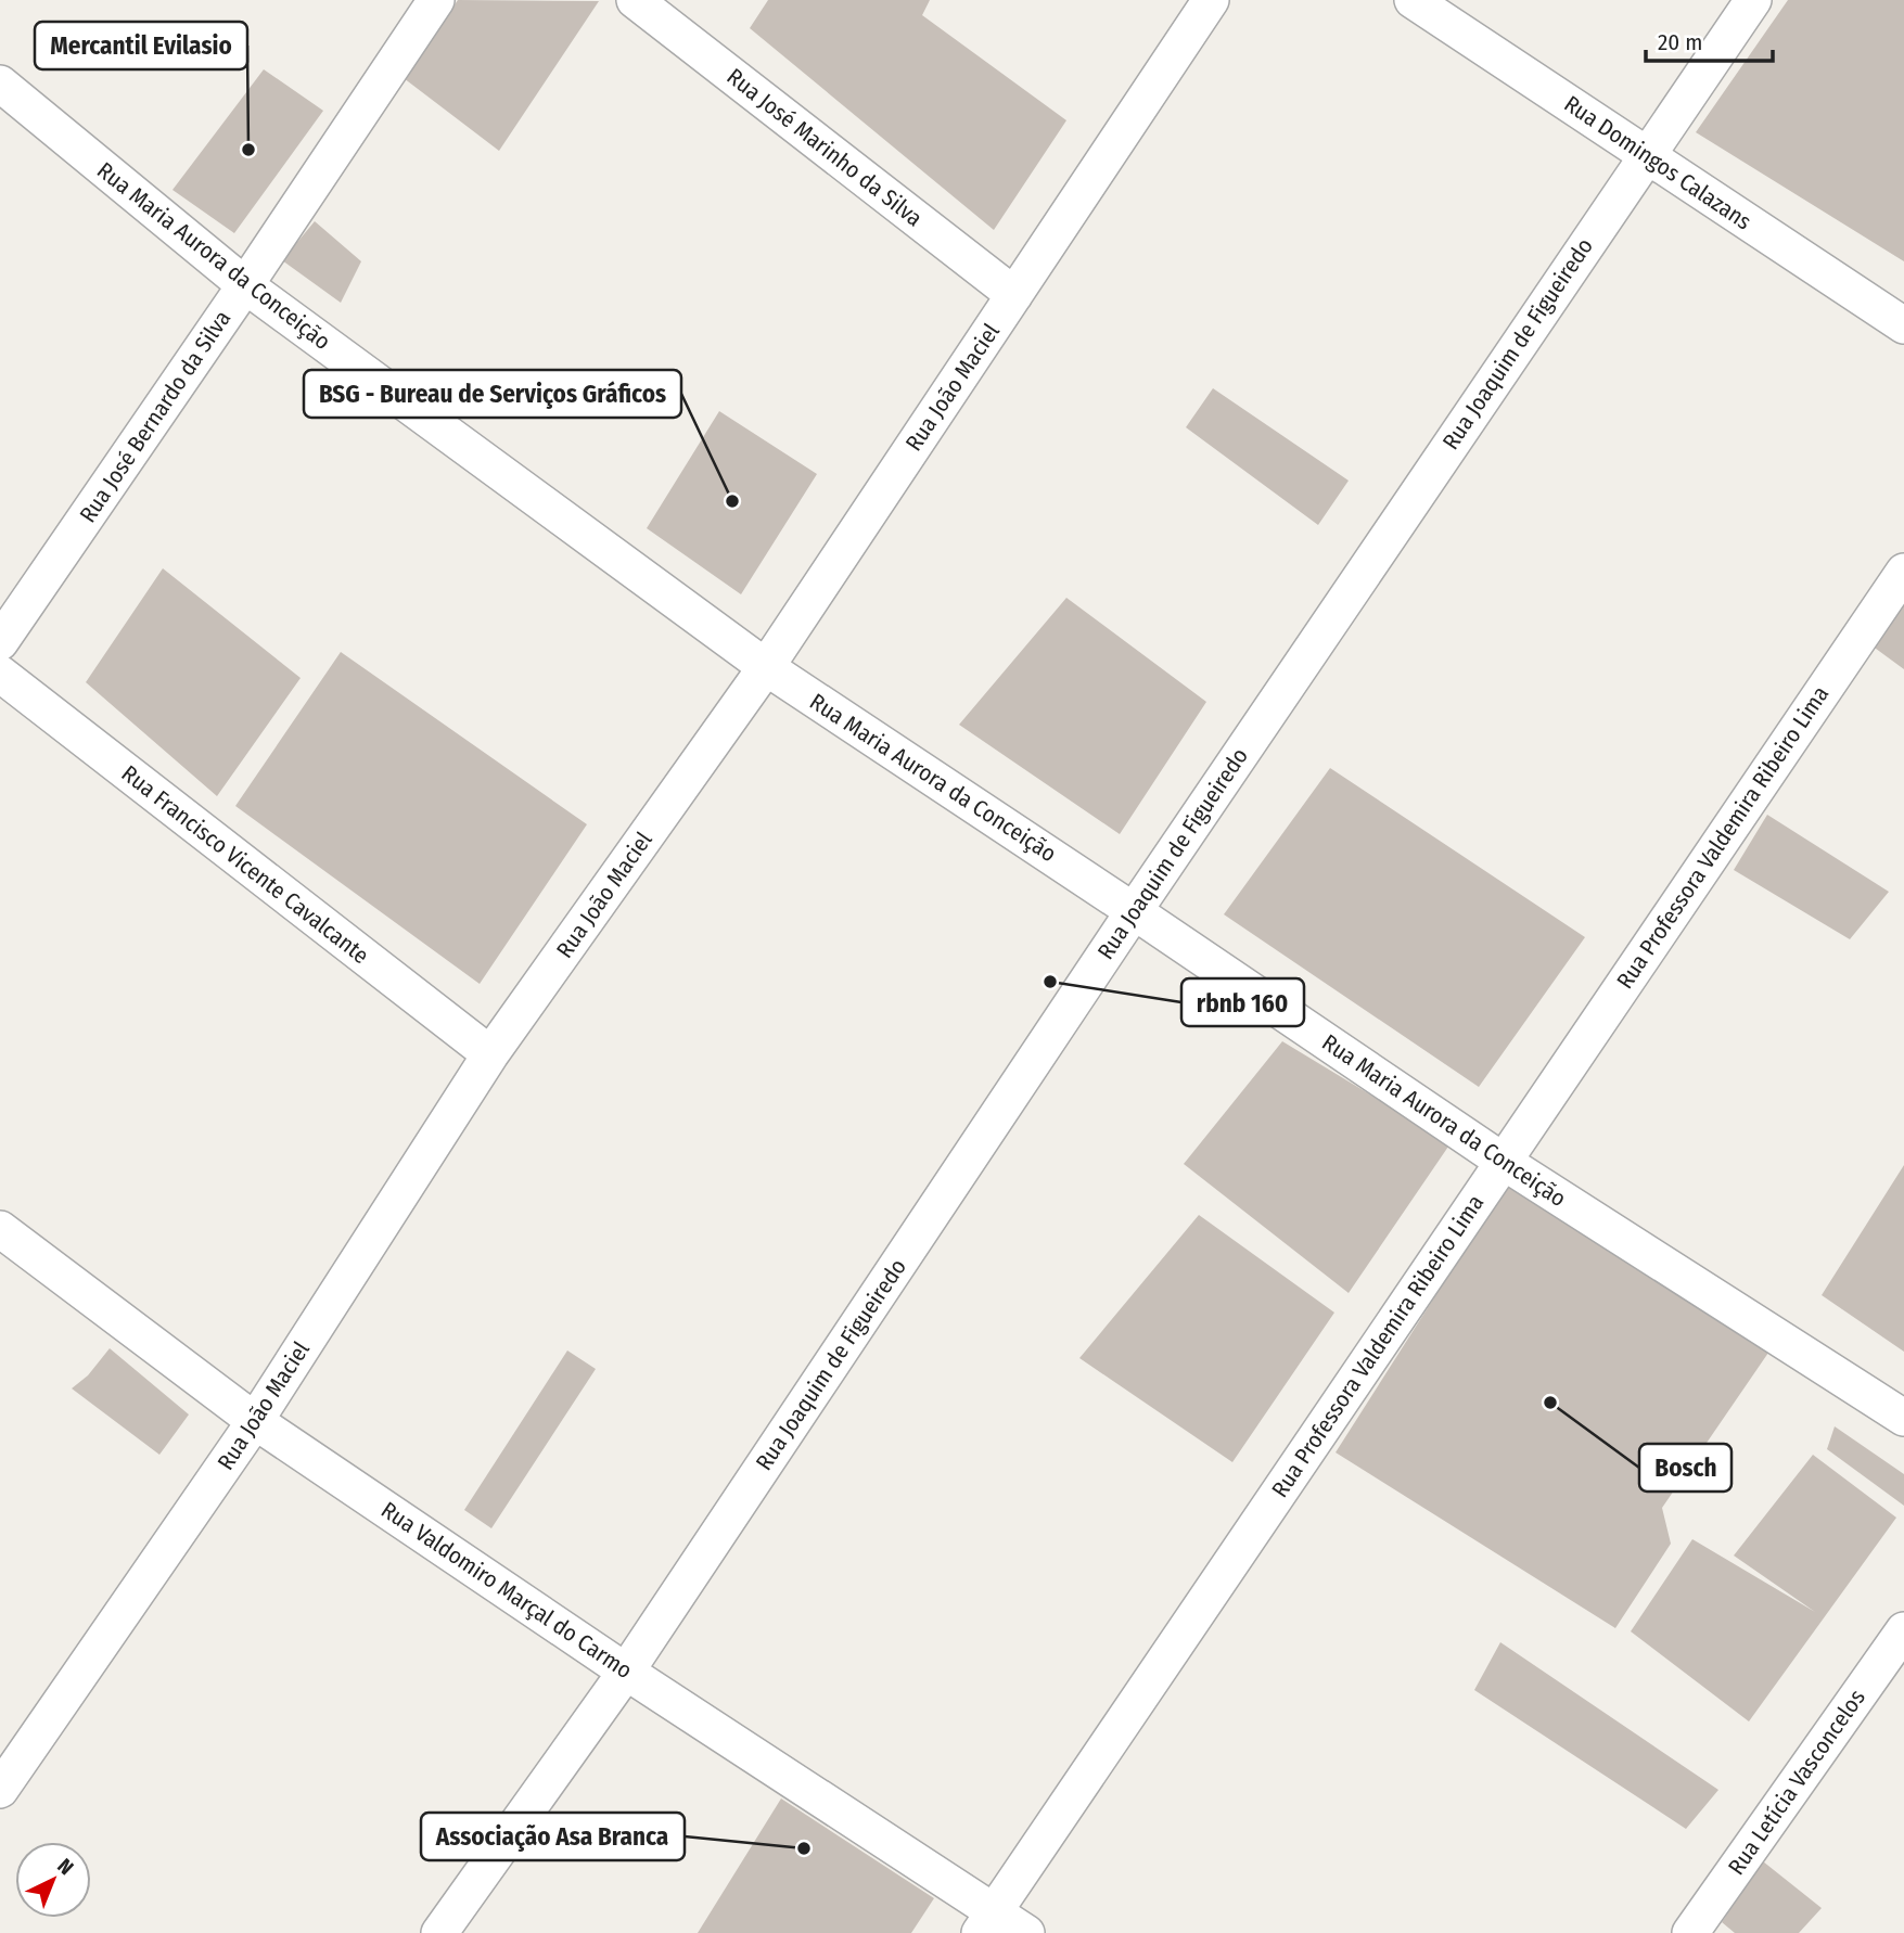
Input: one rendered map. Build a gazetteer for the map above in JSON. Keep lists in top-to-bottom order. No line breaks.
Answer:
{"streets":{"street":["Rua José Marinho da Silva","Rua Domingos Calazans","Rua Maria Aurora da Conceição","Rua Joaquim de Figueiredo","Rua João Maciel","Rua José Bernardo da Silva","Rua Professora Valdemira Ribeiro Lima","Rua Francisco Vicente Cavalcante","Rua Valdomiro Marçal do Carmo","Rua Letícia Vasconcelos"]},"crossings":[["Rua José Marinho da Silva","Rua João Maciel"],["Rua Domingos Calazans","Rua Joaquim de Figueiredo"],["Rua Maria Aurora da Conceição","Rua Joaquim de Figueiredo"],["Rua Maria Aurora da Conceição","Rua João Maciel"],["Rua Maria Aurora da Conceição","Rua José Bernardo da Silva"],["Rua Maria Aurora da Conceição","Rua Professora Valdemira Ribeiro Lima"],["Rua Joaquim de Figueiredo","Rua Valdomiro Marçal do Carmo"],["Rua João Maciel","Rua Francisco Vicente Cavalcante"],["Rua João Maciel","Rua Valdomiro Marçal do Carmo"],["Rua Professora Valdemira Ribeiro Lima","Rua Valdomiro Marçal do Carmo"]],"places":["Mercantil Evilasio","BSG - Bureau de Serviços Gráficos","rbnb 160","Bosch","Associação Asa Branca"],"scale_bar":"20 m","north":"top right"}
